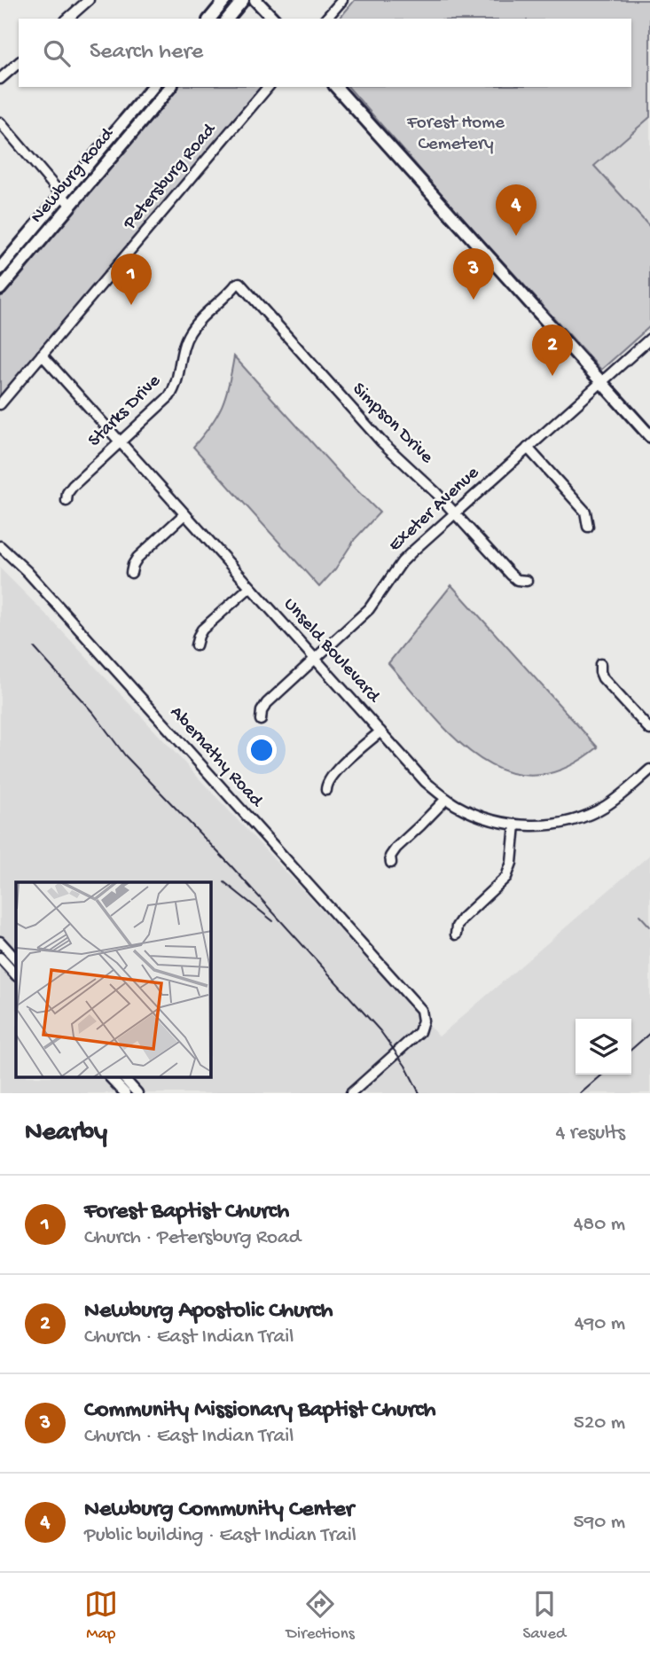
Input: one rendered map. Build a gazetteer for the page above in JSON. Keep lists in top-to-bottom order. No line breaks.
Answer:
{"streets":{"main road":["Newburg Road"],"street":["Petersburg Road","Starks Drive","Simpson Drive","Exeter Avenue","Unseld Boulevard","Abernathy Road"]},"crossings":[["Petersburg Road","Unseld Boulevard"],["Starks Drive","Simpson Drive"],["Starks Drive","Unseld Boulevard"],["Simpson Drive","Exeter Avenue"],["Exeter Avenue","Unseld Boulevard"]],"parks":["Forest Home Cemetery"],"page":{"search":"Search here","pins":["4","3","1","2"],"heading":["Nearby","4 results"],"list":[{"mark":"1","name":"Forest Baptist Church","note":"Church · Petersburg Road","value":"480 m"},{"mark":"2","name":"Newburg Apostolic Church","note":"Church · East Indian Trail","value":"490 m"},{"mark":"3","name":"Community Missionary Baptist Church","note":"Church · East Indian Trail","value":"520 m"},{"mark":"4","name":"Newburg Community Center","note":"Public building · East Indian Trail","value":"590 m"}],"nav":["Map","Directions","Saved"]}}
